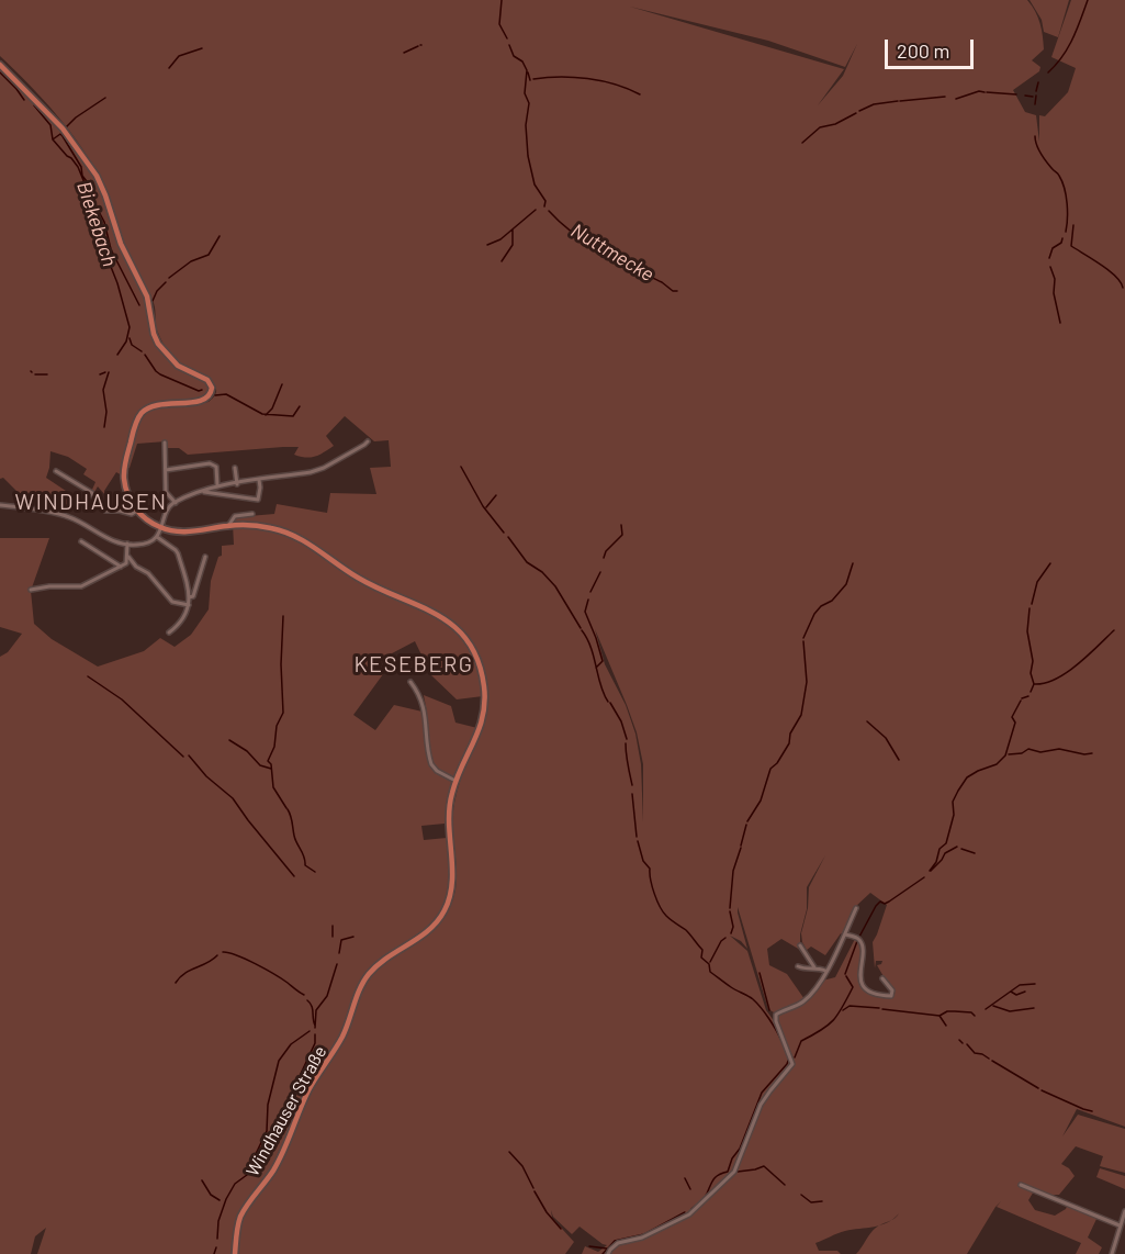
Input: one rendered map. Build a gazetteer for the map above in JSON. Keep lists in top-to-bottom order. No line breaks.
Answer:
{"streets":{"main road":["Windhauser Straße"]},"districts":["WINDHAUSEN","KESEBERG"],"water":["Biekebach","Nuttmecke"],"scale_bar":"200 m"}
